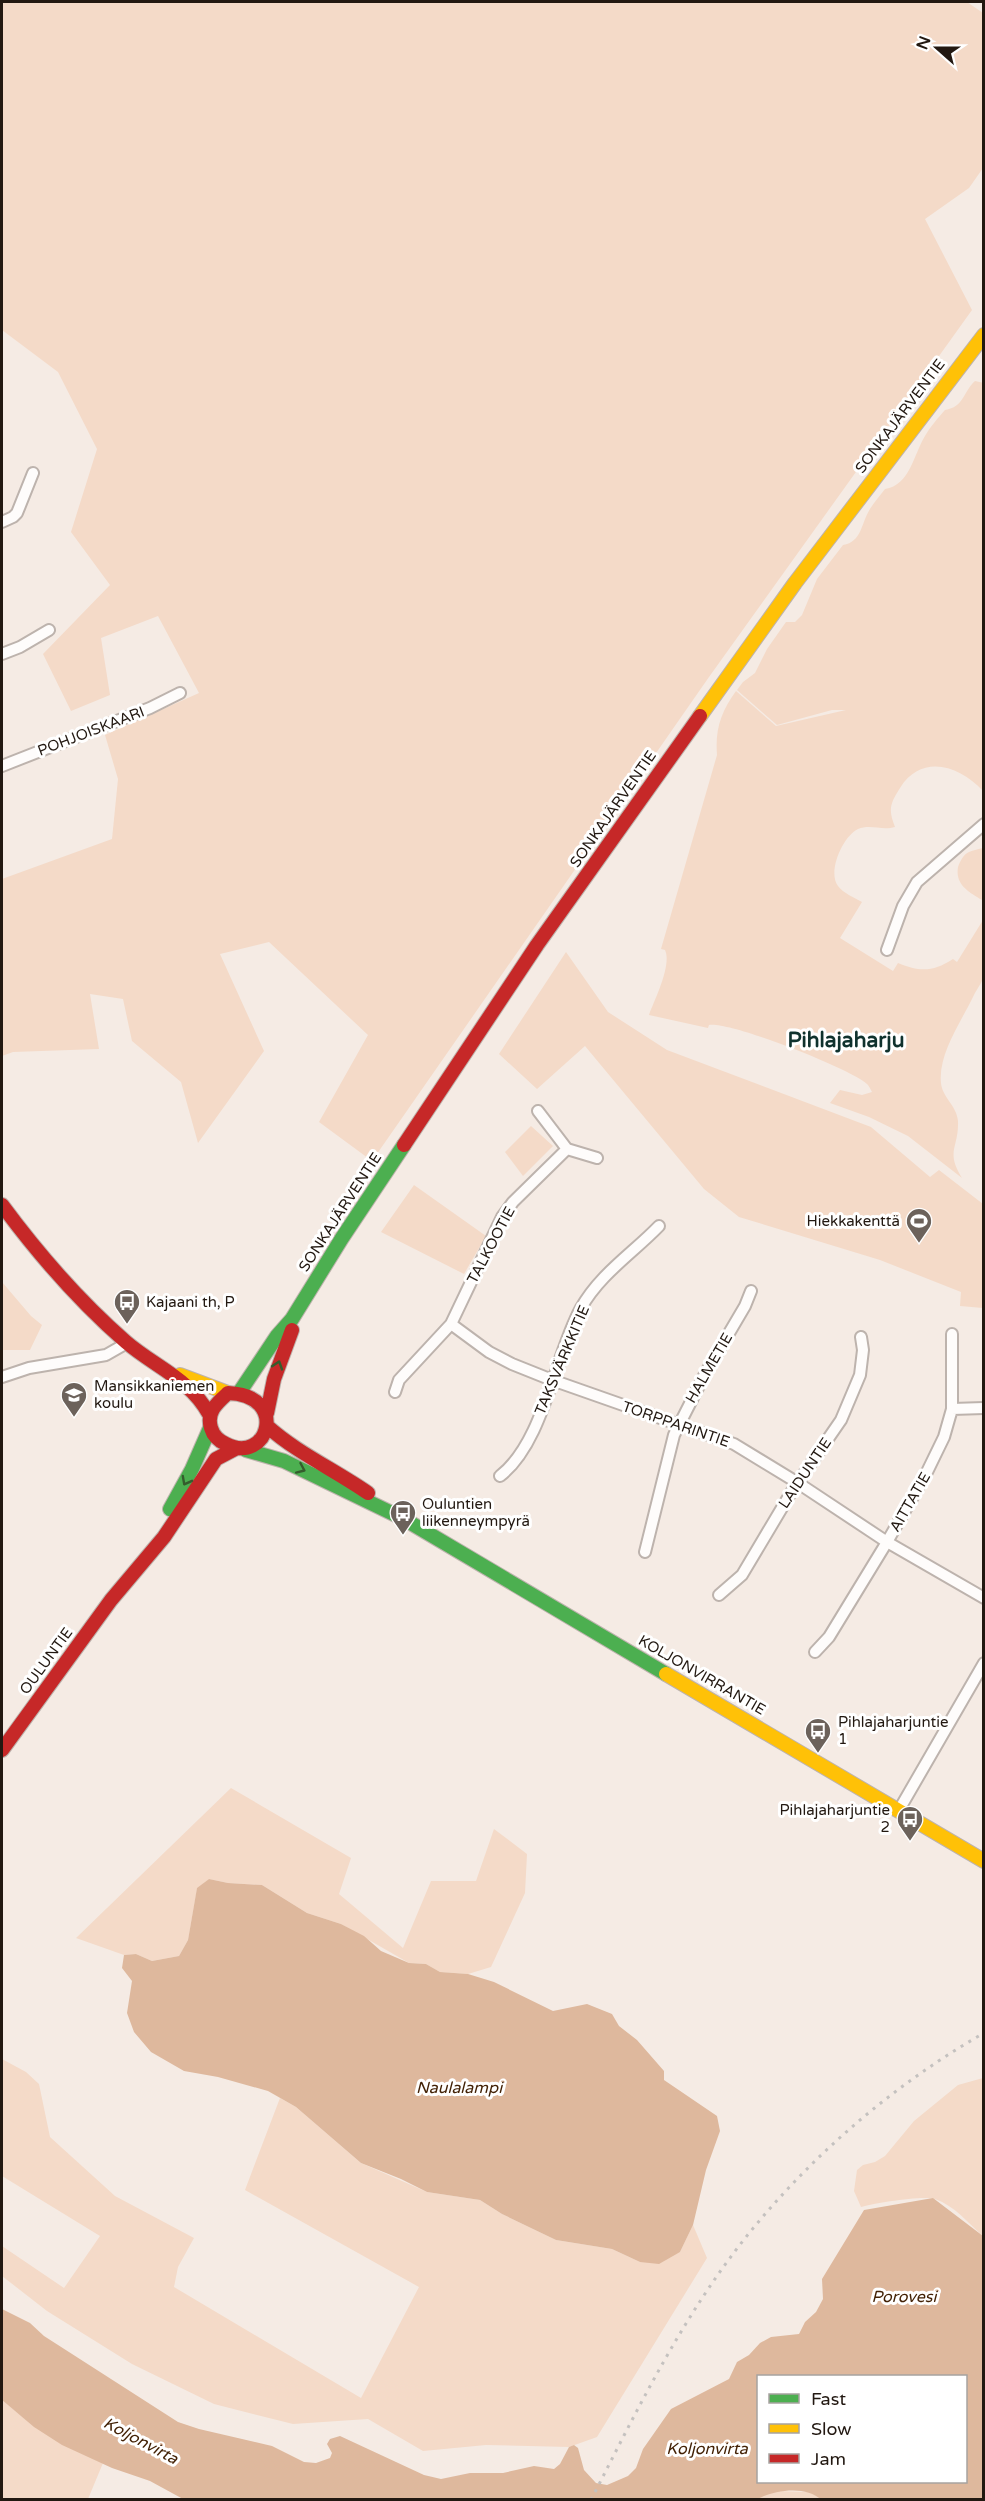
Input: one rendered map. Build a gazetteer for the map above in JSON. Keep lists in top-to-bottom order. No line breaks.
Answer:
{"streets":{"main road":["SONKAJÄRVENTIE","OULUNTIE","KOLJONVIRRANTIE"],"street":["POHJOISKAARI","TALKOOTIE","TAKSVÄRKKITIE","HALMETIE","TORPPARINTIE","LAIDUNTIE","AITTATIE"]},"crossings":[["SONKAJÄRVENTIE","OULUNTIE"],["SONKAJÄRVENTIE","KOLJONVIRRANTIE"],["TALKOOTIE","TORPPARINTIE"],["TAKSVÄRKKITIE","TORPPARINTIE"],["HALMETIE","TORPPARINTIE"],["TORPPARINTIE","LAIDUNTIE"],["TORPPARINTIE","AITTATIE"],["OULUNTIE","KOLJONVIRRANTIE"]],"districts":["Pihlajaharju"],"water":["Naulalampi","Porovesi","Koljonvirta"],"places":{"sports":["Hiekkakenttä"],"bus stop":["Kajaani th, P","Ouluntien liikenneympyrä","Pihlajaharjuntie 1","Pihlajaharjuntie 2"],"school or university":["Mansikkaniemen koulu"]},"legend":["Fast","Slow","Jam"],"north":"left"}
